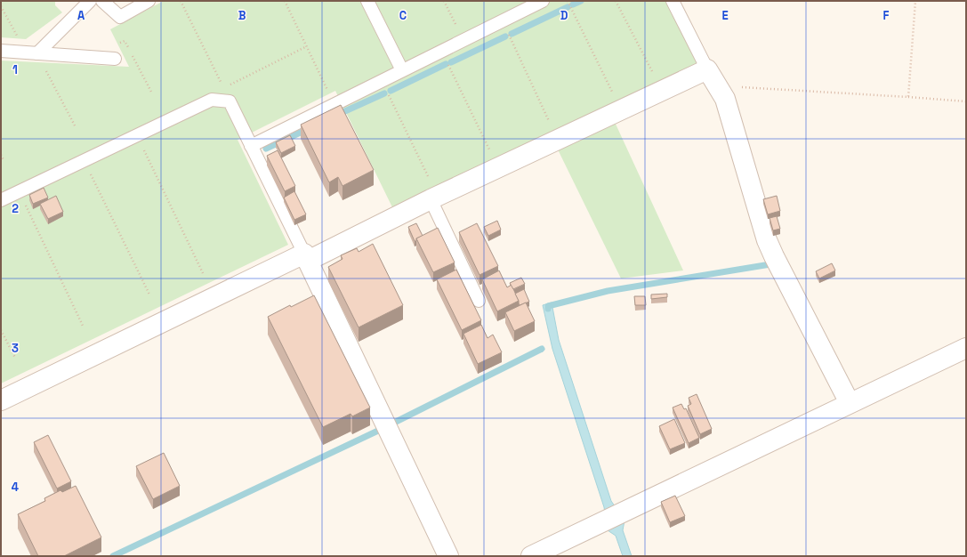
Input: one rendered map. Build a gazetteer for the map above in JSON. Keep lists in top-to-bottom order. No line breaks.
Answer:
{"grid":{"columns":["A","B","C","D","E","F"],"rows":["1","2","3","4"]}}
